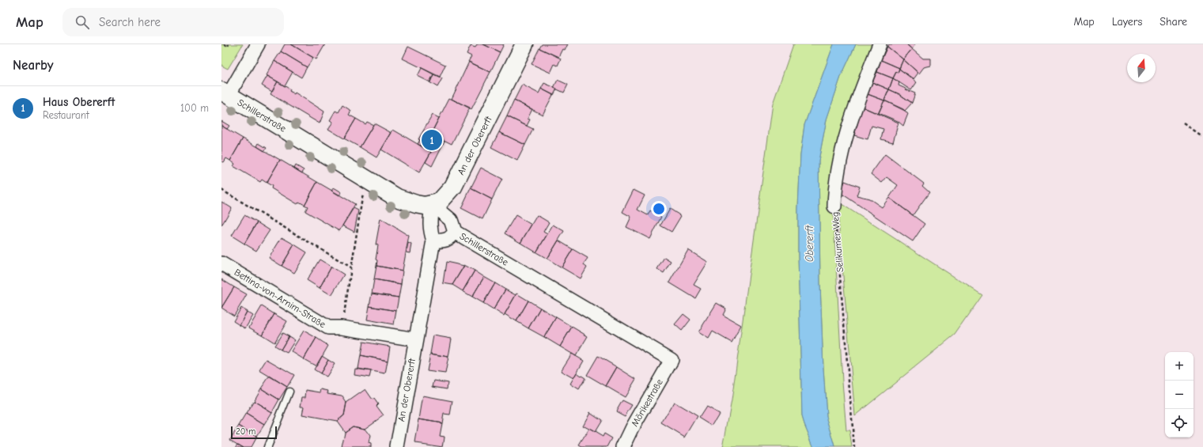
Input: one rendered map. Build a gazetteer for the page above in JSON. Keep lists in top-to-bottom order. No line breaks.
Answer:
{"streets":{"street":["Schillerstraße","An der Obererft","Selikumer Weg","Bettina-von-Arnim-Straße","Mörikestraße"]},"crossings":[["Schillerstraße","An der Obererft"],["Schillerstraße","Mörikestraße"],["An der Obererft","Bettina-von-Arnim-Straße"]],"water":["Obererft"],"scale_bar":"20 m","north":"top","page":{"header":"Map","search":"Search here","nav":["Map","Layers","Share"],"heading":"Nearby","list":[{"mark":"1","name":"Haus Obererft","note":"Restaurant","value":"100 m"}],"pins":"1","map_buttons":["+","−"],"scale":"20 m"}}
